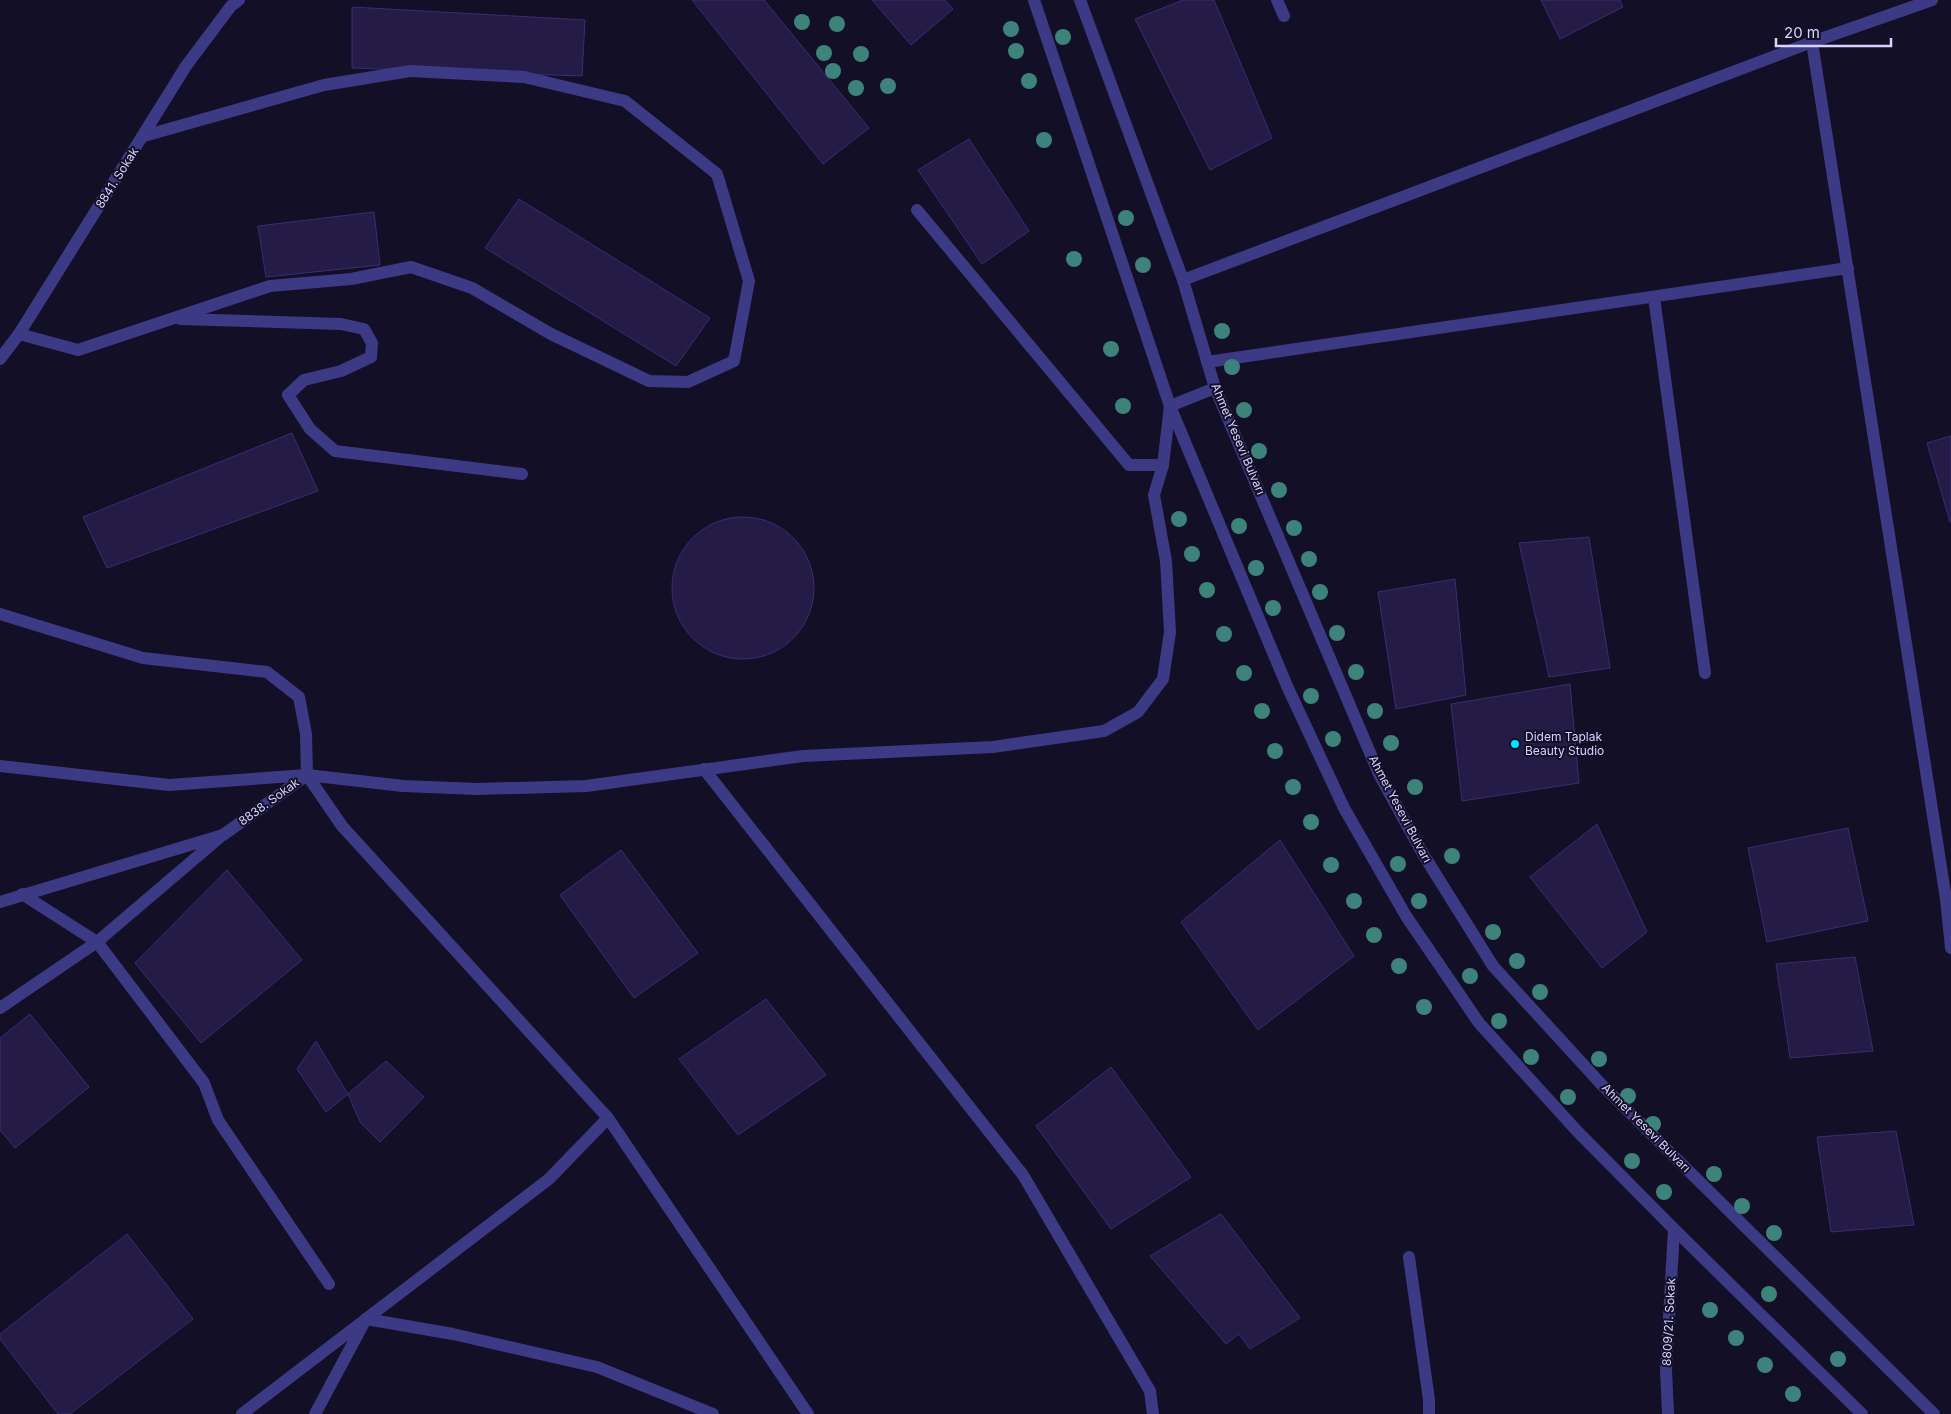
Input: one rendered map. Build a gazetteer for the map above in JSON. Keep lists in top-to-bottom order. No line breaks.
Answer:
{"streets":{"street":["8841. Sokak","Ahmet Yesevi Bulvarı","8838. Sokak","8809/21. Sokak"]},"places":["Didem Taplak Beauty Studio"],"scale_bar":"20 m"}
